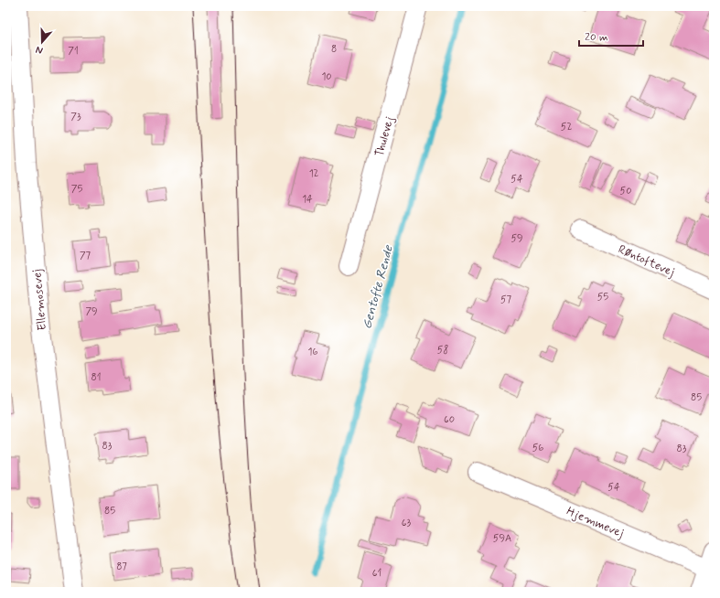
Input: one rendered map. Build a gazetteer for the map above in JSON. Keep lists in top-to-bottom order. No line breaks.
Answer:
{"streets":{"street":["Thulevej","Røntoftevej","Ellemosevej","Hjemmevej"]},"water":["Gentofte Rende"],"house_numbers":["8","71","10","73","52","12","54","75","50","14","59","77","55","57","79","58","16","81","85","60","83","56","83","54","85","63","59A","87","61"],"scale_bar":"20 m","north":"bottom"}
